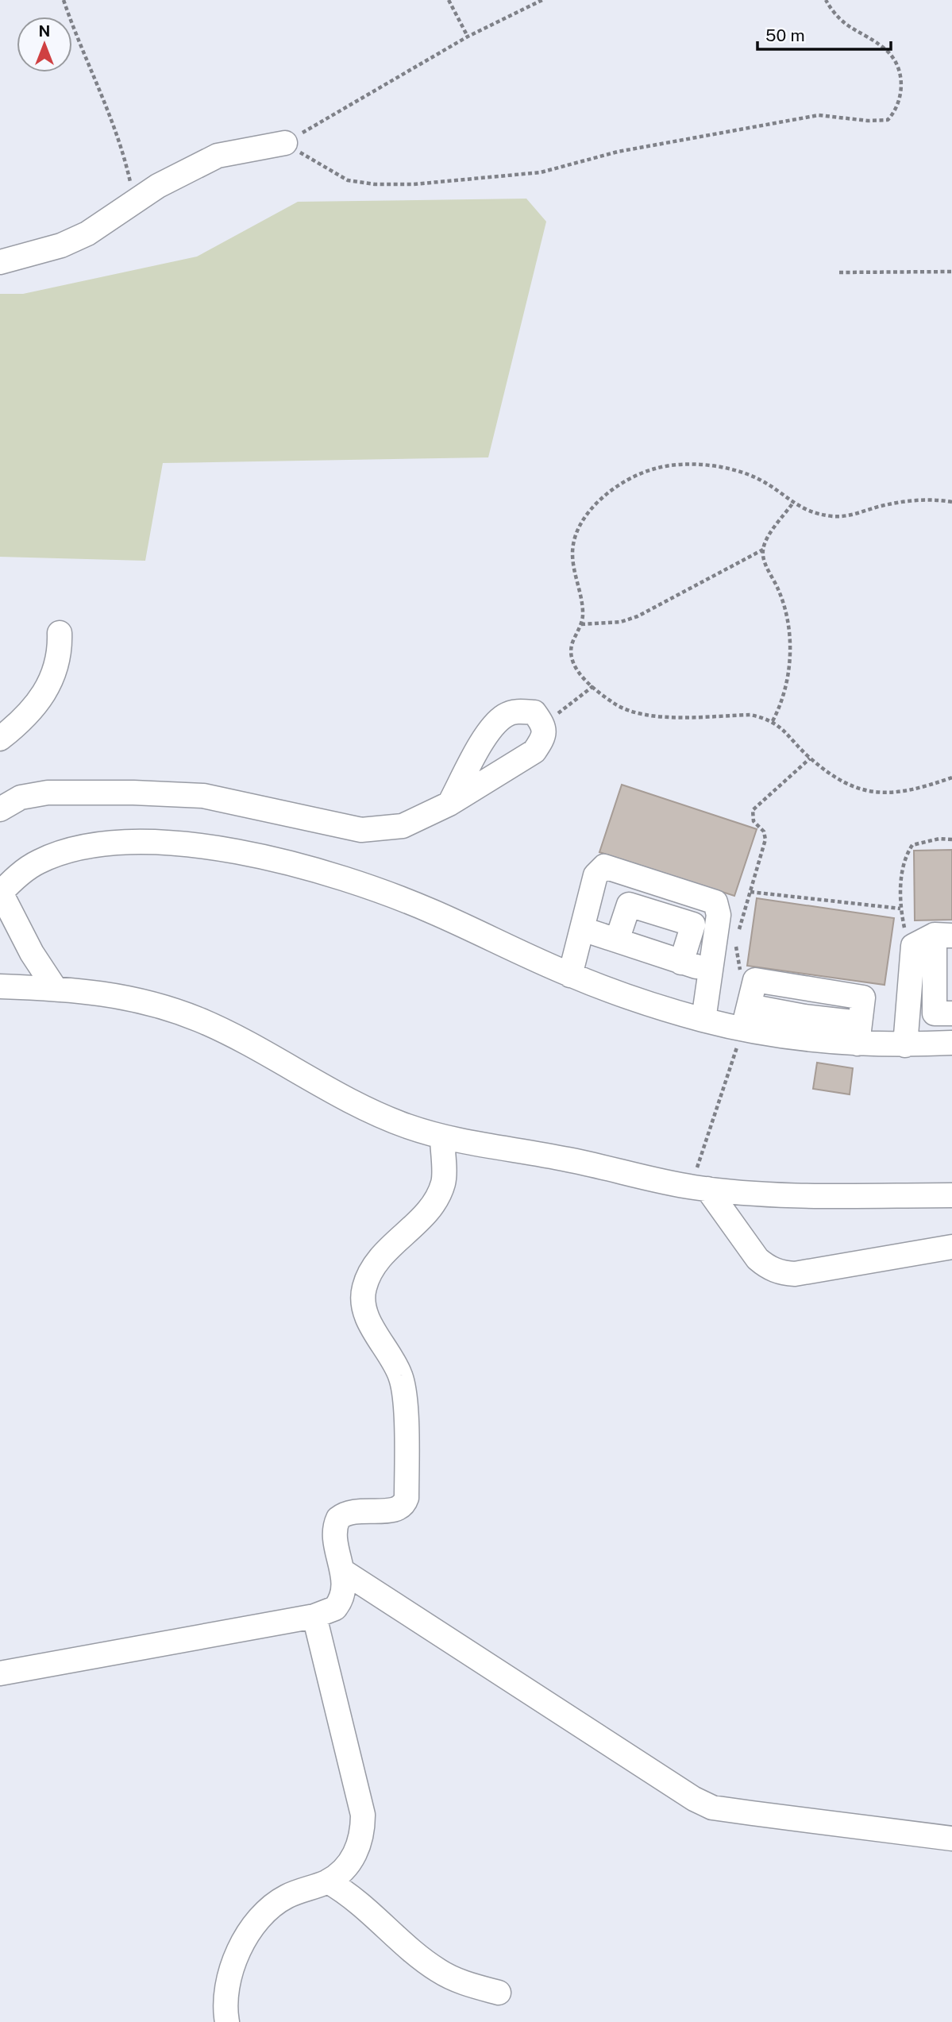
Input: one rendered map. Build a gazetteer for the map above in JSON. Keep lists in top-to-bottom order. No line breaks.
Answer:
{"scale_bar":"50 m","north":"top"}
